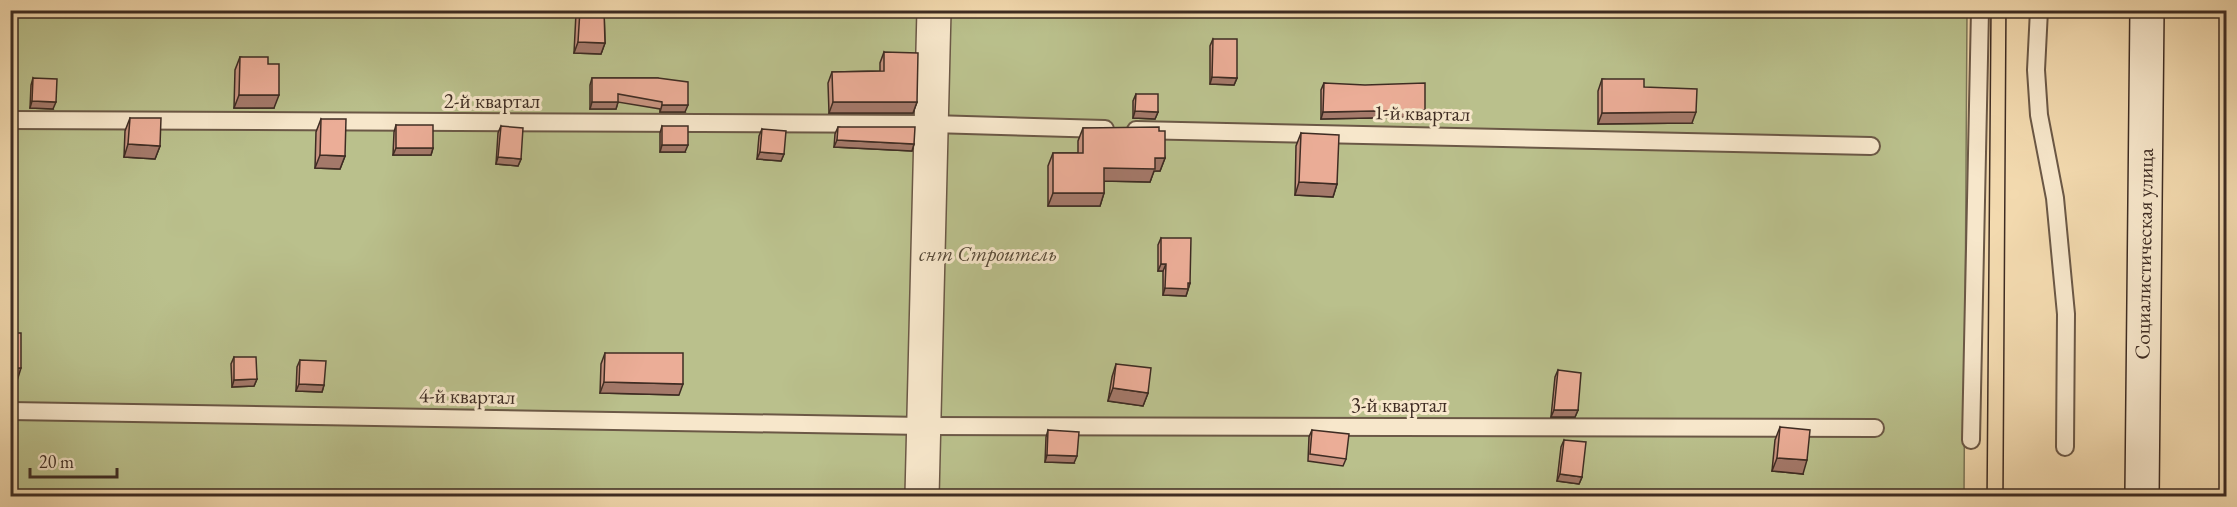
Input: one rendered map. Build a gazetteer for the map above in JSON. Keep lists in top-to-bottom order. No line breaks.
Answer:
{"streets":{"street":["Социалистическая улица"],"lane":["2-й квартал","1-й квартал","4-й квартал","3-й квартал"]},"crossings":[["2-й квартал","1-й квартал"],["4-й квартал","3-й квартал"]],"parks":["снт Строитель"],"scale_bar":"20 m"}
